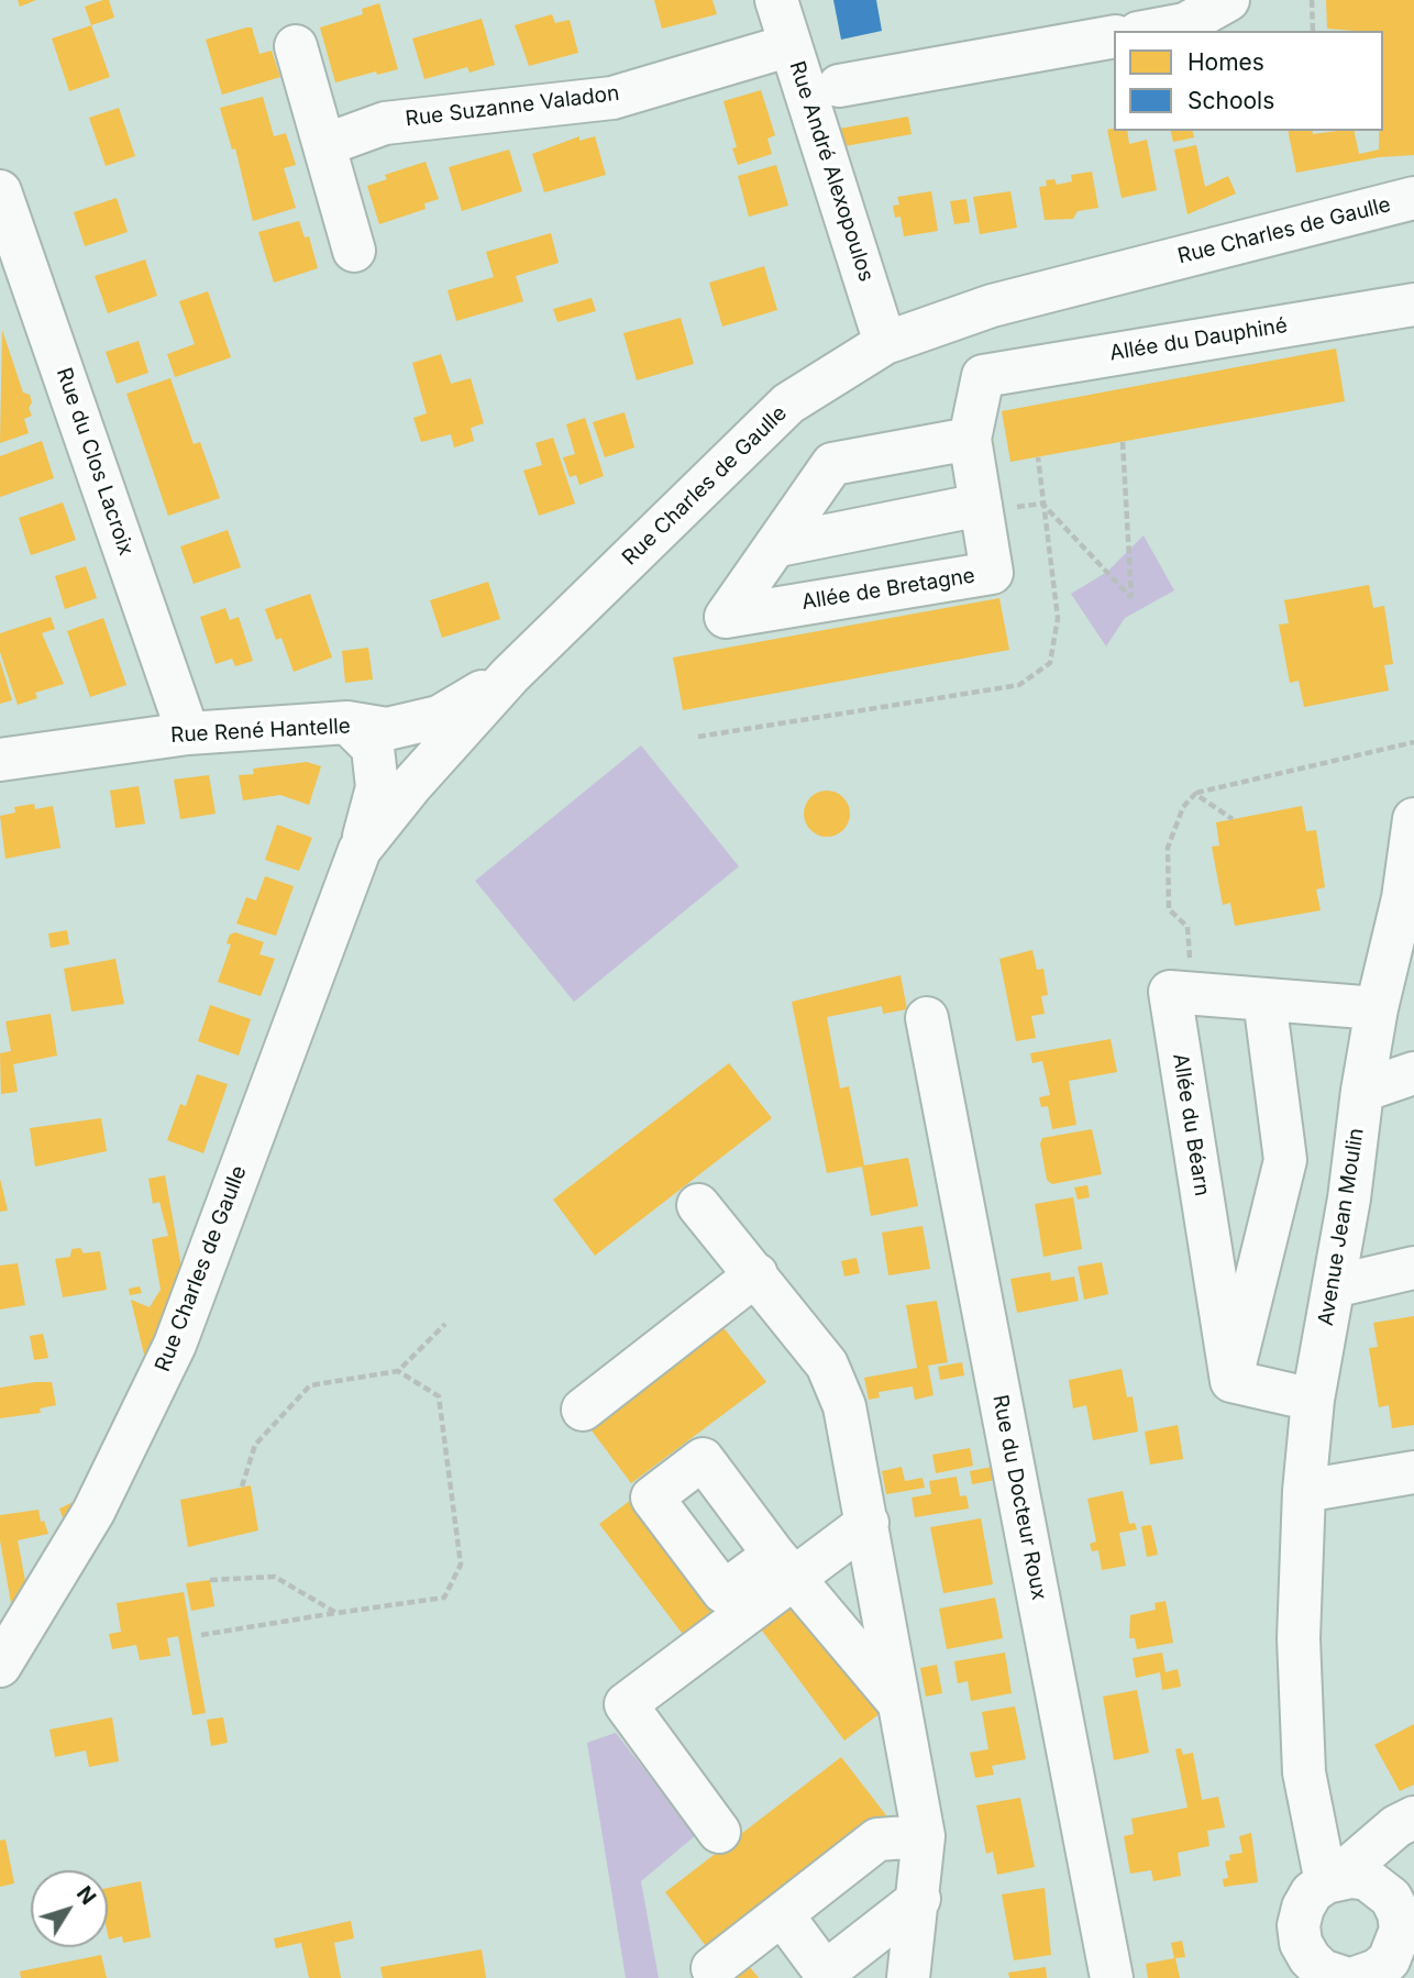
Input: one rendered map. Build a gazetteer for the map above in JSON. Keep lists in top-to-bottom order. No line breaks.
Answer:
{"streets":{"street":["Rue Suzanne Valadon","Rue André Alexopoulos","Rue Charles de Gaulle","Allée du Dauphiné","Rue du Clos Lacroix","Allée de Bretagne","Rue René Hantelle","Allée du Béarn","Avenue Jean Moulin","Rue du Docteur Roux"]},"crossings":[["Rue Suzanne Valadon","Rue André Alexopoulos"],["Rue André Alexopoulos","Rue Charles de Gaulle"],["Rue Charles de Gaulle","Rue René Hantelle"],["Allée du Dauphiné","Allée de Bretagne"],["Rue du Clos Lacroix","Rue René Hantelle"]],"legend":["Homes","Schools"],"north":"top right"}
